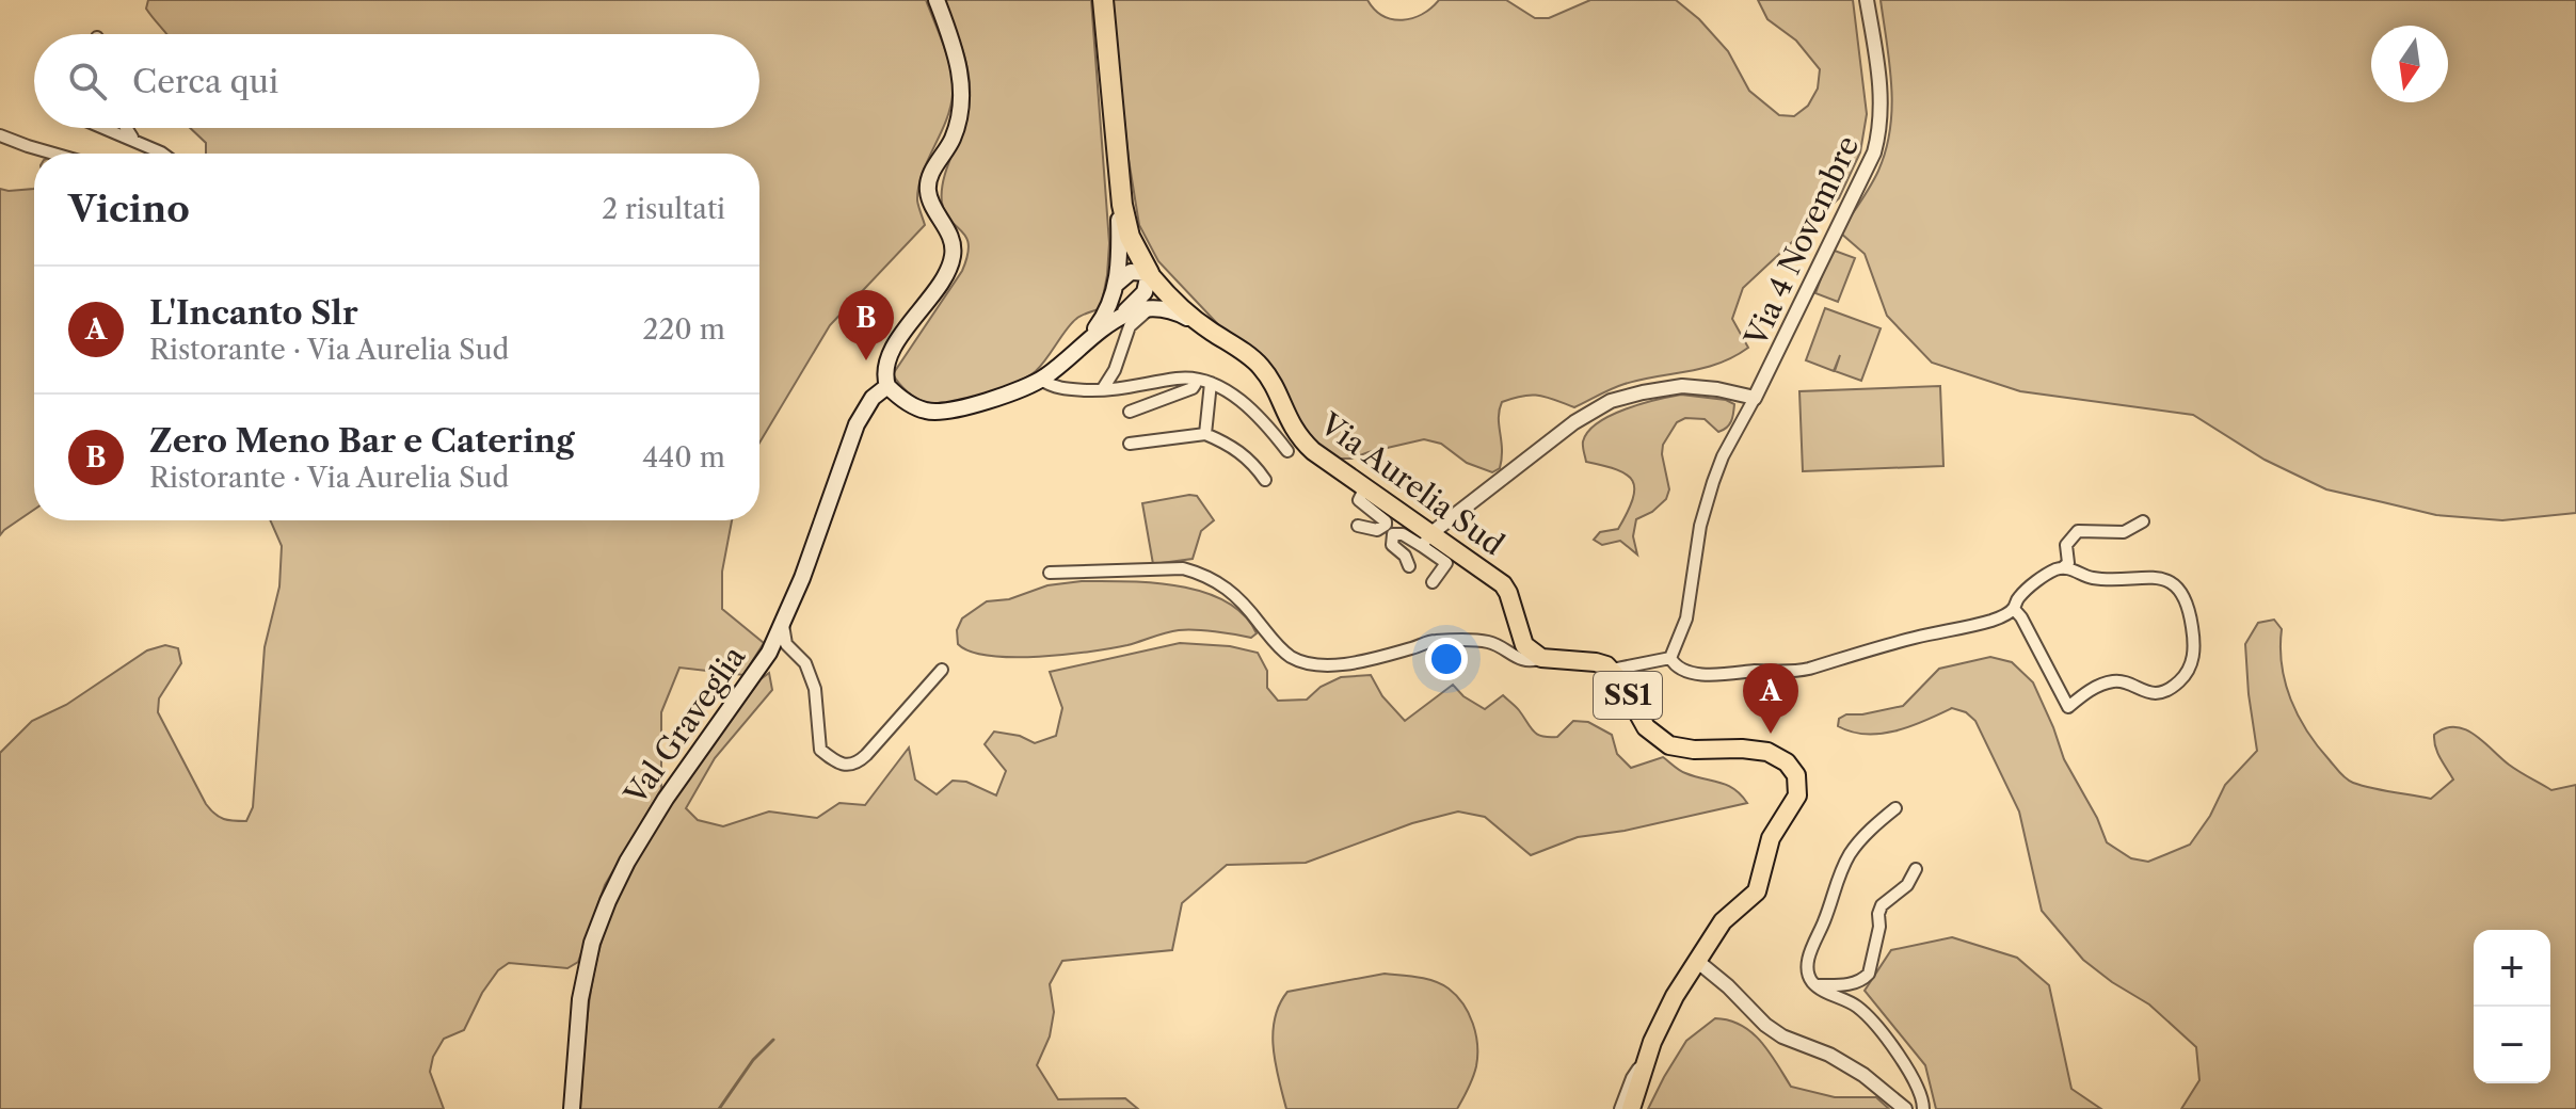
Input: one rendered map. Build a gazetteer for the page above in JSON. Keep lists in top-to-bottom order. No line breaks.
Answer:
{"streets":{"main road":["Via Aurelia Sud","SS1","Val Graveglia"],"street":["Via 4 Novembre"]},"crossings":[["Via Aurelia Sud","SS1"]],"north":"bottom","page":{"search":"Cerca qui","heading":["Vicino","2 risultati"],"list":[{"mark":"A","name":"L'Incanto Slr","note":"Ristorante · Via Aurelia Sud","value":"220 m"},{"mark":"B","name":"Zero Meno Bar e Catering","note":"Ristorante · Via Aurelia Sud","value":"440 m"}],"pins":["B","A"],"map_buttons":["+","−"]}}
